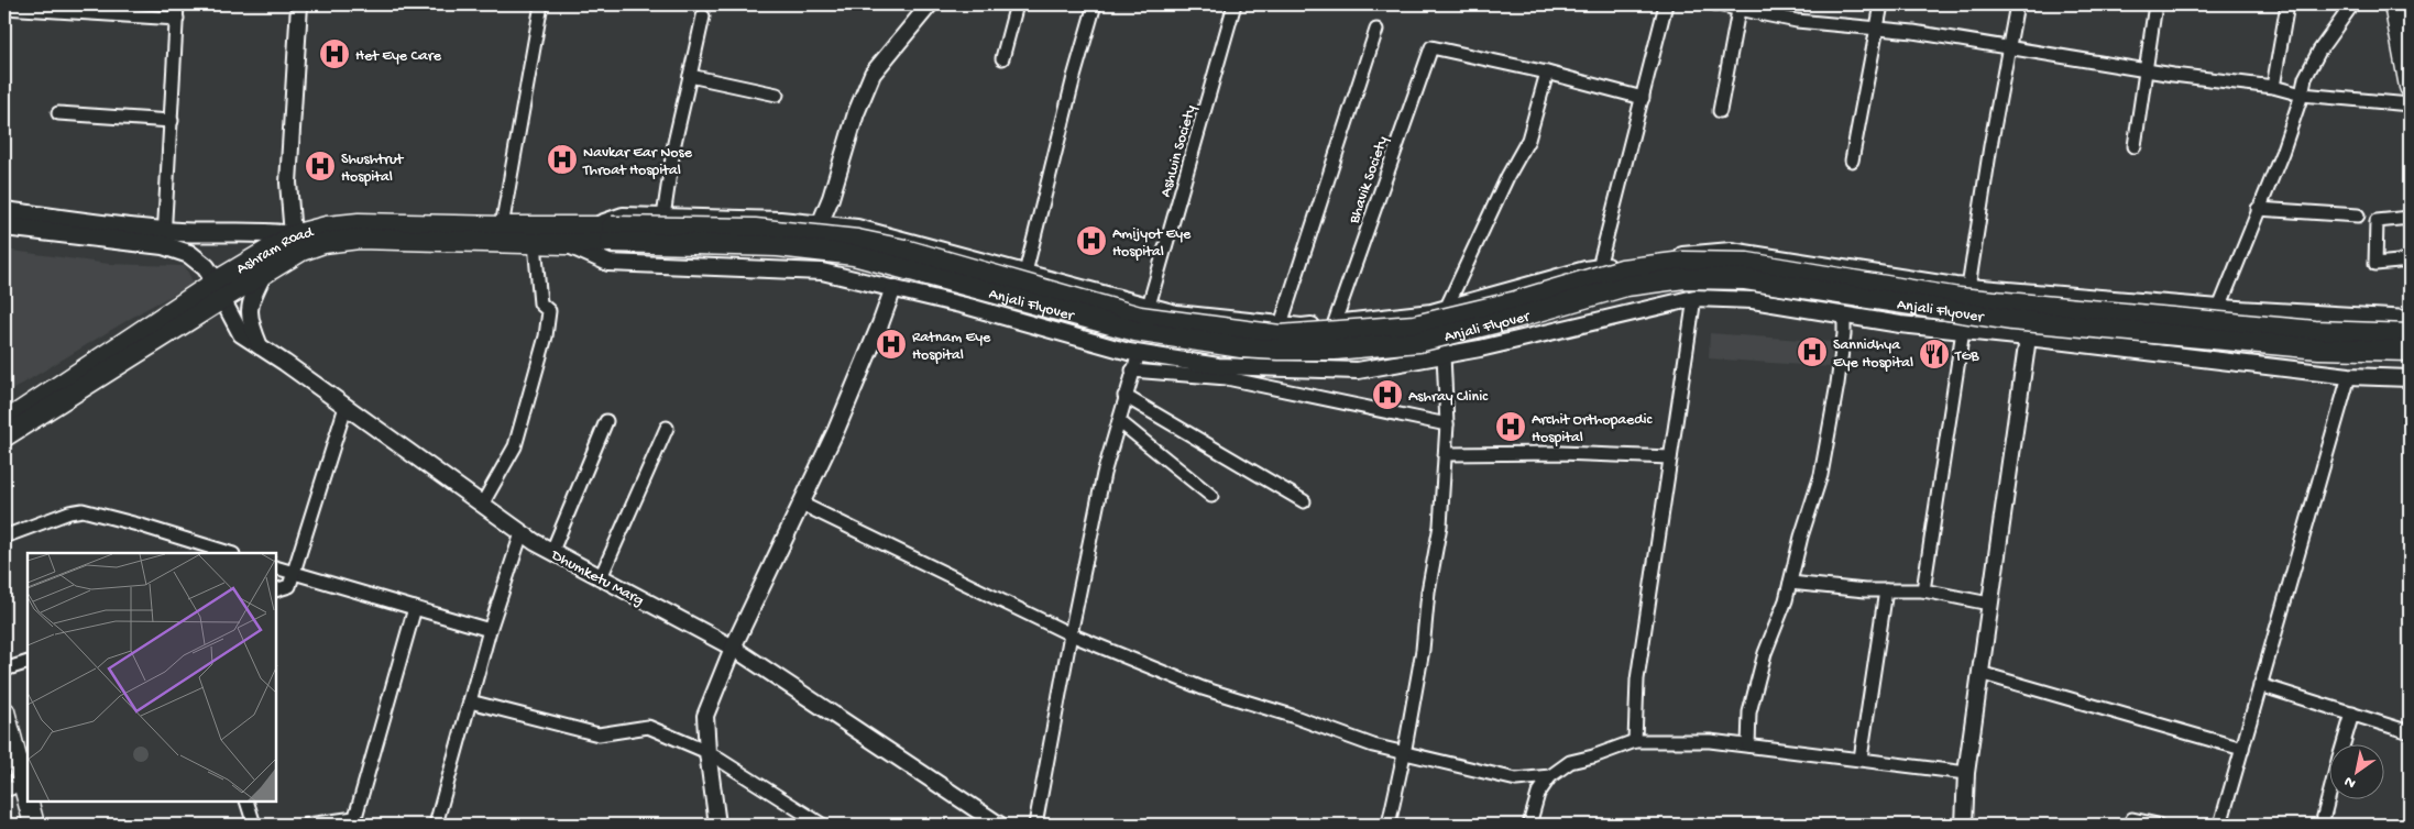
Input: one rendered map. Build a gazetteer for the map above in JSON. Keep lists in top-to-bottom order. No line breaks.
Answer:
{"streets":{"main road":["Ashram Road","Anjali Flyover"],"street":["Ashwin Society","Bhavik Society","Dhumketu Marg"]},"crossings":[["Ashram Road","Anjali Flyover"],["Ashram Road","Dhumketu Marg"]],"places":{"hospital":["Het Eye Care","Navkar Ear Nose Throat Hospital","Shushtrut Hospital","Amijyot Eye Hospital","Ratnam Eye Hospital","Sannidhya Eye Hospital","Ashray Clinic","Archit Orthopaedic Hospital"],"restaurant":["TGB"]},"north":"bottom left"}
